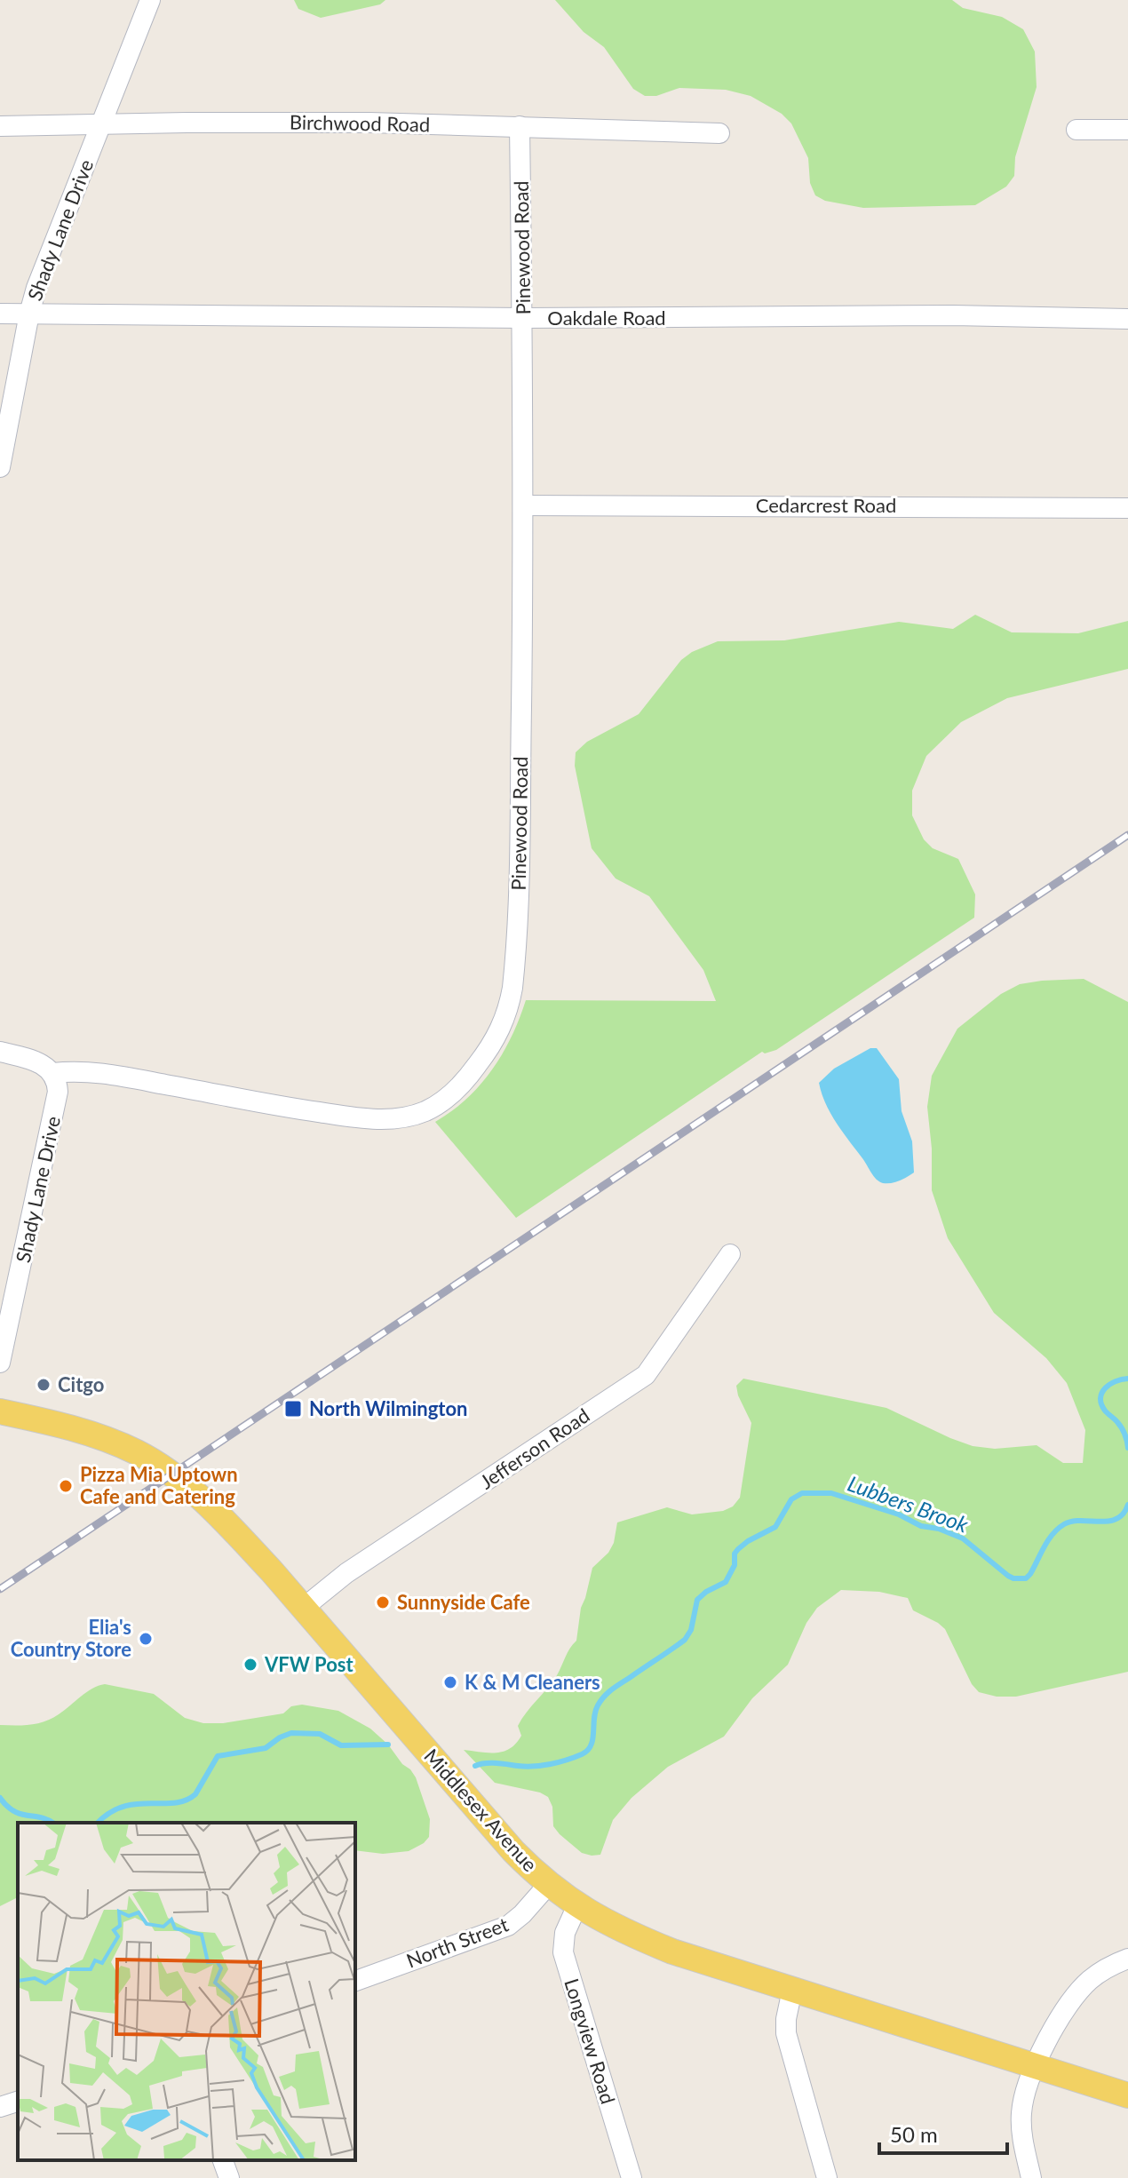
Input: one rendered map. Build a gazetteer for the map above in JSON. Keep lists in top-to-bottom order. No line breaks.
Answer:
{"streets":{"main road":["Middlesex Avenue"],"street":["Birchwood Road","Shady Lane Drive","Pinewood Road","Oakdale Road","Cedarcrest Road","Jefferson Road","North Street","Longview Road"]},"crossings":[["Birchwood Road","Shady Lane Drive"],["Birchwood Road","Pinewood Road"],["Shady Lane Drive","Pinewood Road"],["Shady Lane Drive","Oakdale Road"],["Pinewood Road","Oakdale Road"],["Pinewood Road","Cedarcrest Road"],["Jefferson Road","Middlesex Avenue"],["Middlesex Avenue","North Street"],["Middlesex Avenue","Longview Road"]],"water":["Lubbers Brook"],"places":{"other":["Citgo","Pizza Mia Uptown Cafe and Catering","Sunnyside Cafe","Elia's Country Store","VFW Post","K & M Cleaners"],"transit":["North Wilmington"]},"scale_bar":"50 m"}
